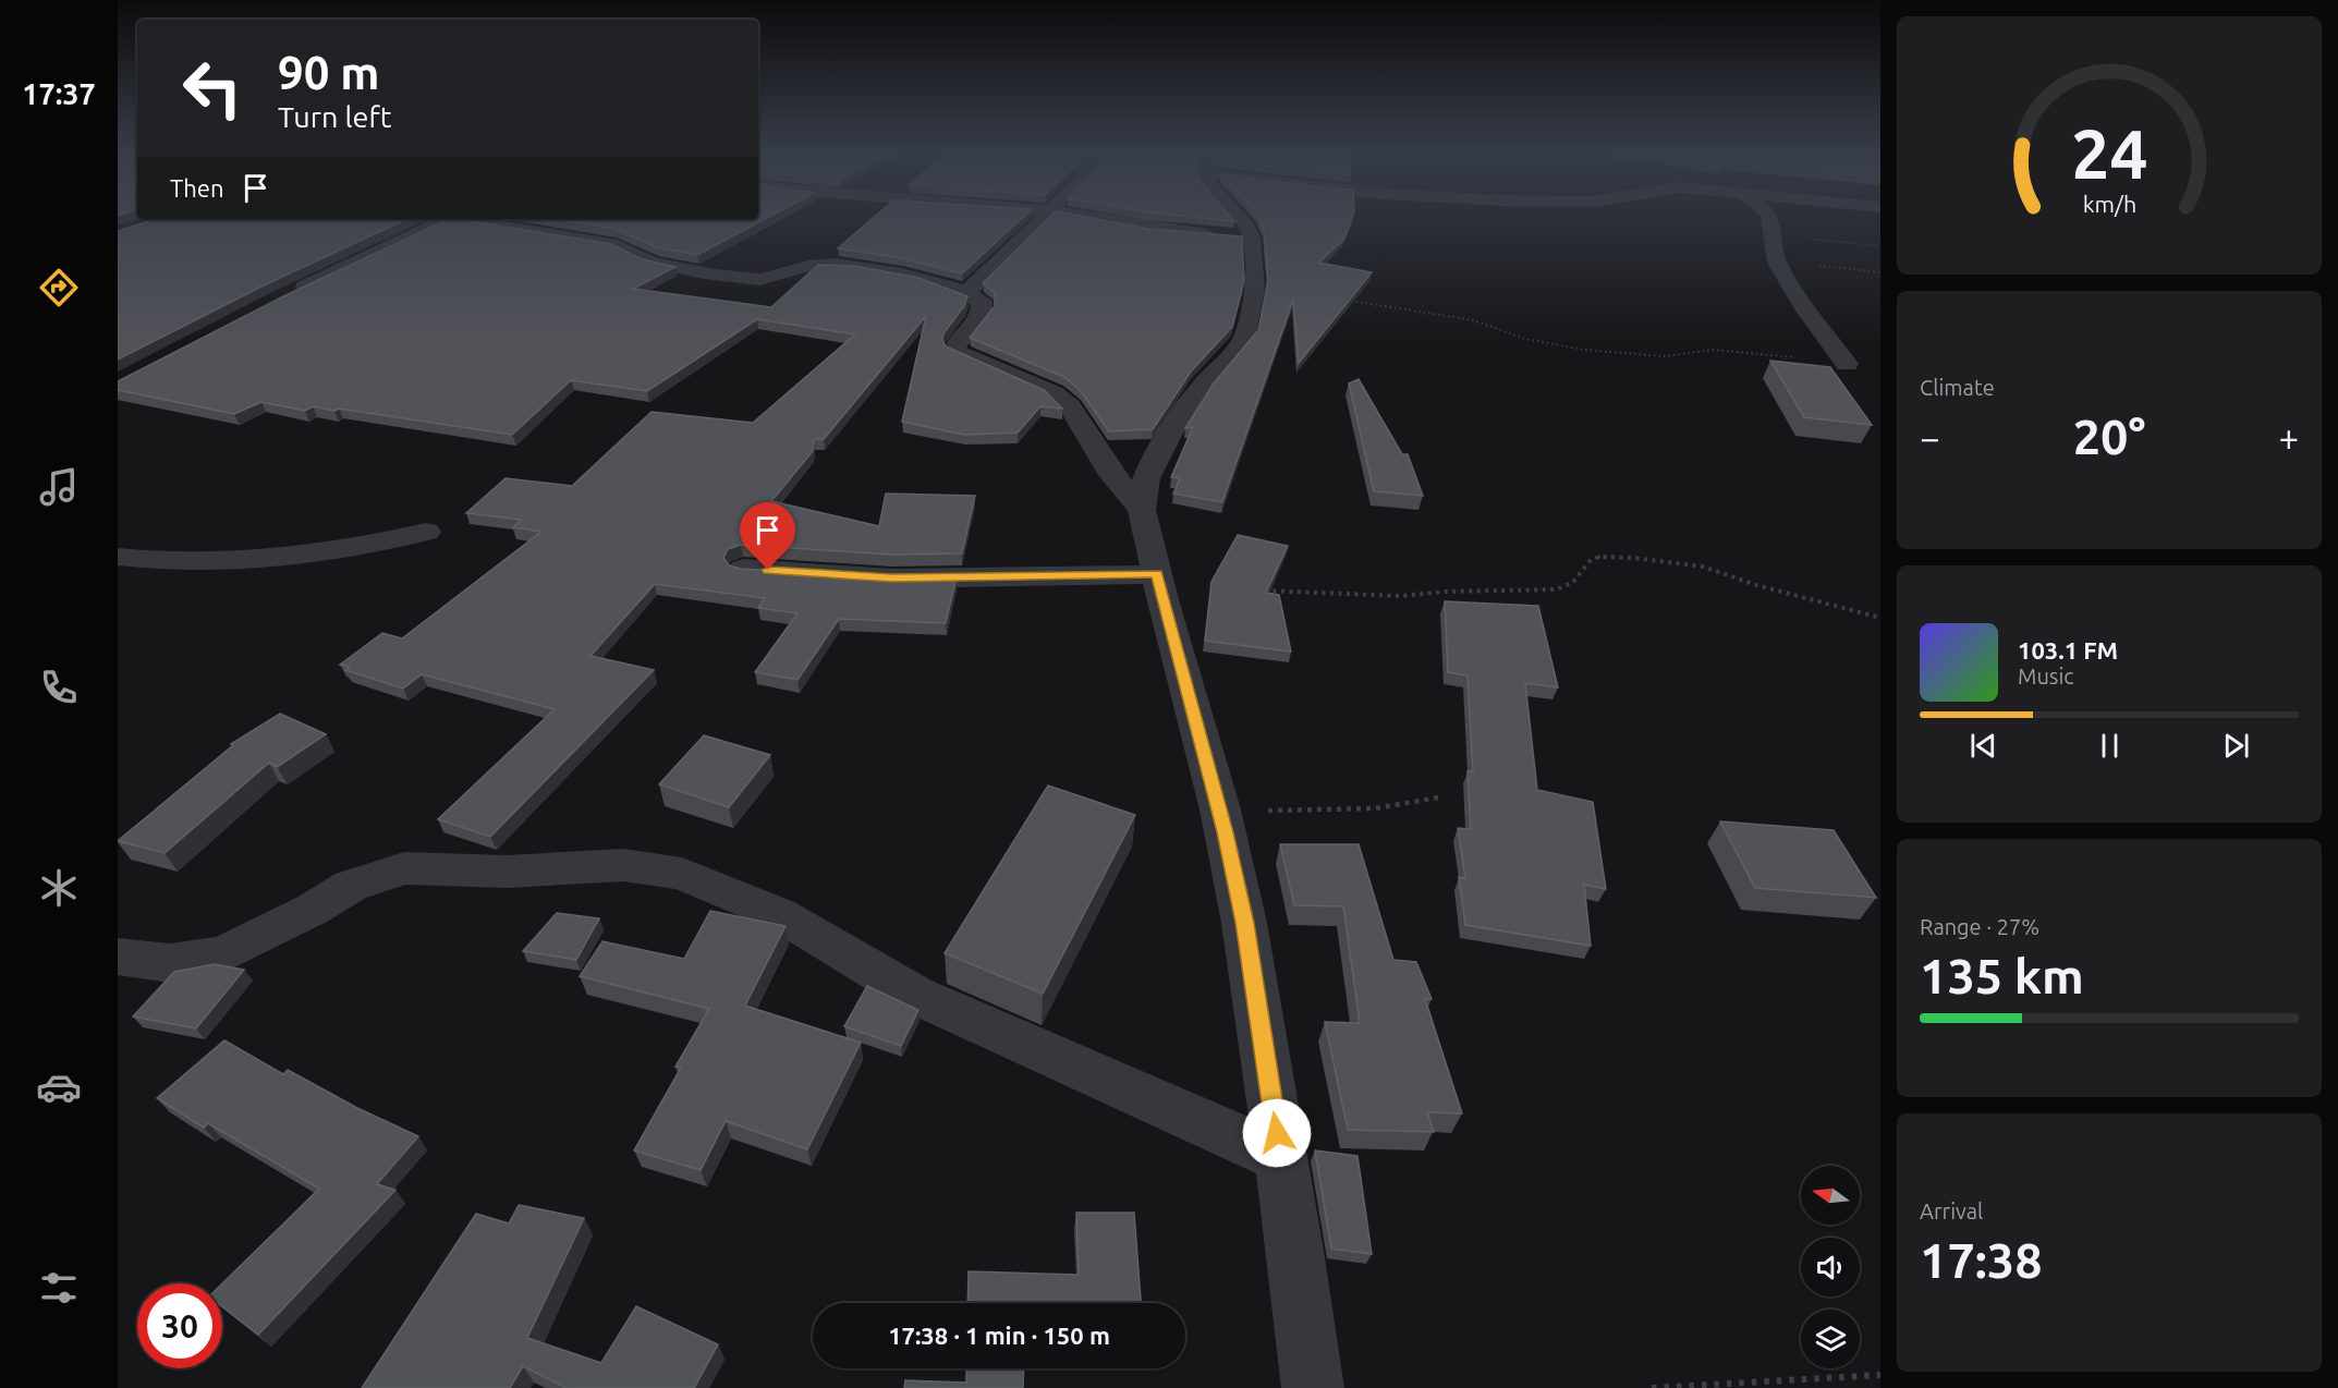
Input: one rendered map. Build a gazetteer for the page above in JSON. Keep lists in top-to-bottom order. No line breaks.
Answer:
{"north":"left","page":{"tabs":"17:37","turn":["90 m","Turn left"],"then":"Then","tile":["Climate",["Range · 27%","135 km"],["Arrival","17:38"]],"heat":["−","20°","+"],"song":["103.1 FM","Music"],"limit":"30","trip":"17:38 · 1 min · 150 m","gauge":["24","km/h"]}}
